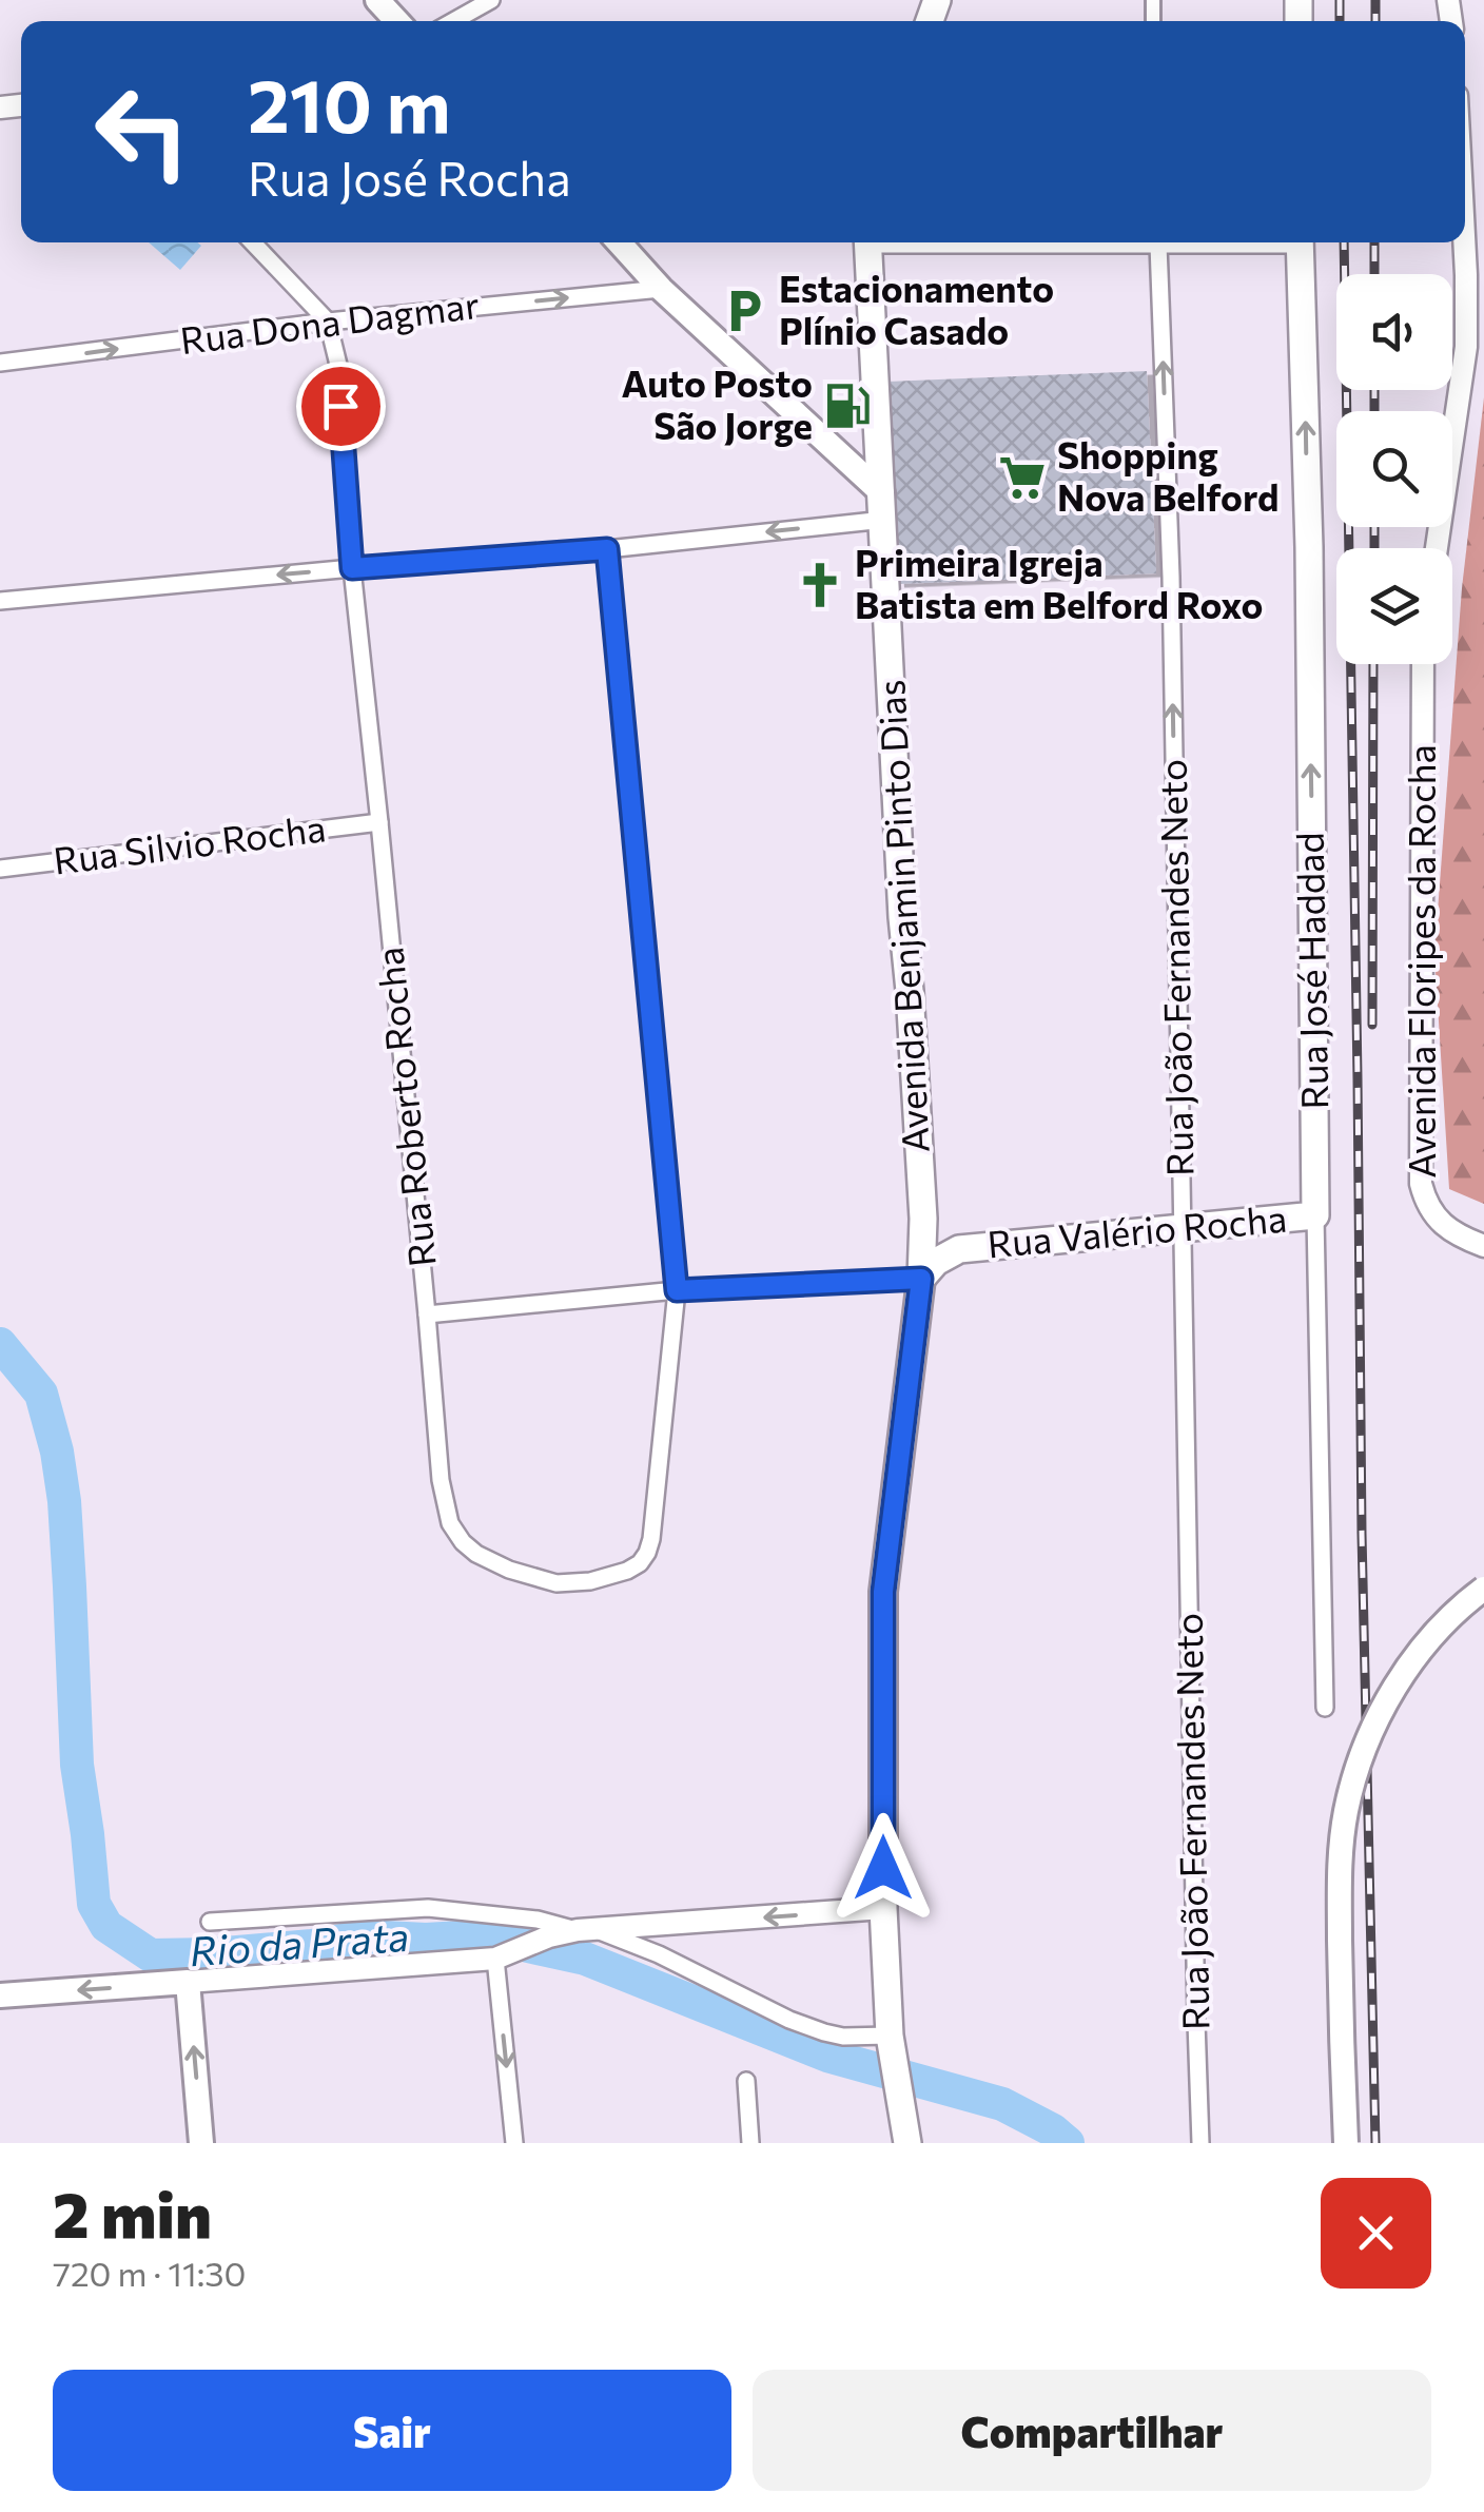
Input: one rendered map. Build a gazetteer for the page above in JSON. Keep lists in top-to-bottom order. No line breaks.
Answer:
{"streets":{"main road":["Avenida Benjamin Pinto Dias","Rua José Haddad","Rua Valério Rocha"],"street":["Rua Dona Dagmar","Rua Silvio Rocha","Avenida Floripes da Rocha","Rua João Fernandes Neto","Rua Roberto Rocha"]},"crossings":[["Rua Dona Dagmar","Rua Roberto Rocha"],["Rua Silvio Rocha","Rua Roberto Rocha"],["Rua João Fernandes Neto","Rua Valério Rocha"],["Rua José Haddad","Rua Valério Rocha"]],"one_way":["Rua Dona Dagmar","Rua João Fernandes Neto","Rua José Haddad"],"water":["Rio da Prata"],"places":{"parking":["Estacionamento Plínio Casado"],"fuel station":["Auto Posto São Jorge"],"supermarket":["Shopping Nova Belford"],"church":["Primeira Igreja Batista em Belford Roxo"]},"page":{"turn":["210 m","Rua José Rocha"],"heading":["2 min","720 m · 11:30"],"buttons":["Sair","Compartilhar"]}}
